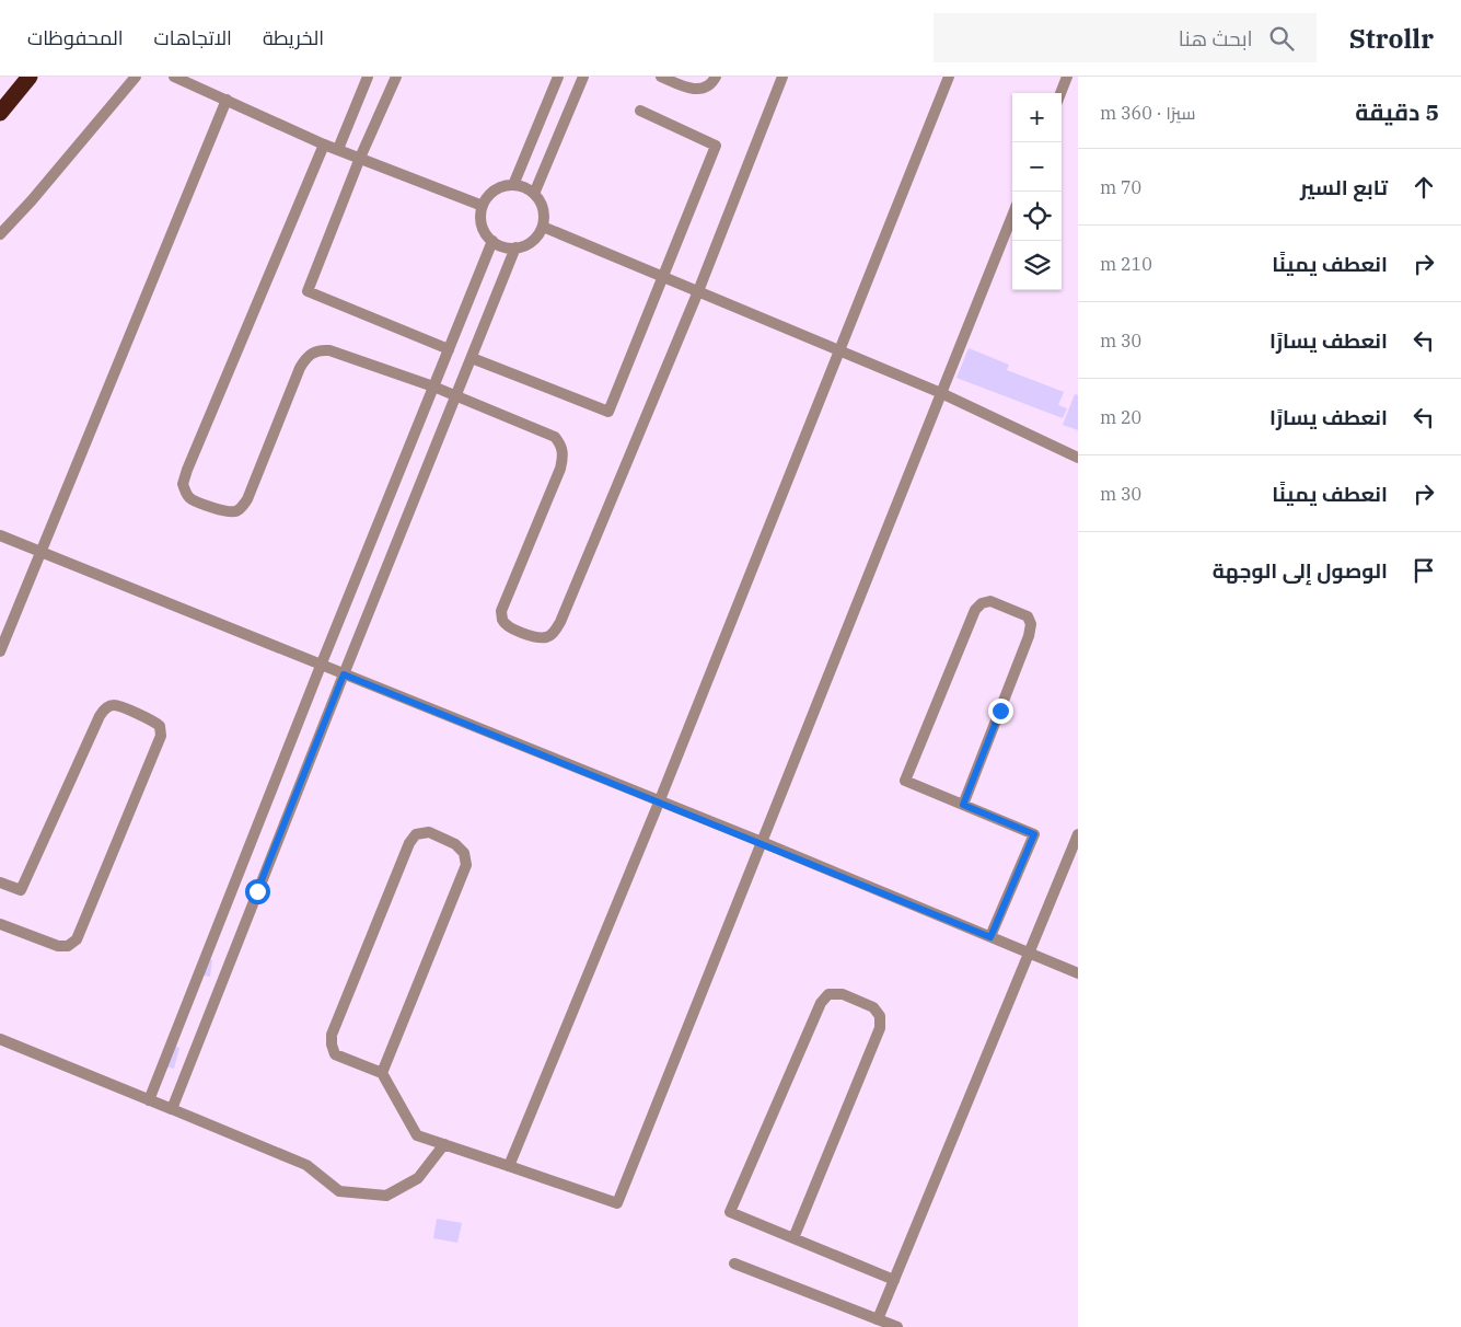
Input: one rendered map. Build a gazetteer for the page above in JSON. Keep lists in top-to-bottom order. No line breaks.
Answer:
{"page":{"header":"Strollr","search":"ابحث هنا","nav":["الخريطة","الاتجاهات","المحفوظات"],"heading":["5 دقيقة","سيرًا · 360 m"],"map_buttons":["+","−"],"list":[["تابع السير","70 m"],["انعطف يمينًا","210 m"],["انعطف يسارًا","30 m"],["انعطف يسارًا","20 m"],["انعطف يمينًا","30 m"],"الوصول إلى الوجهة"]}}
